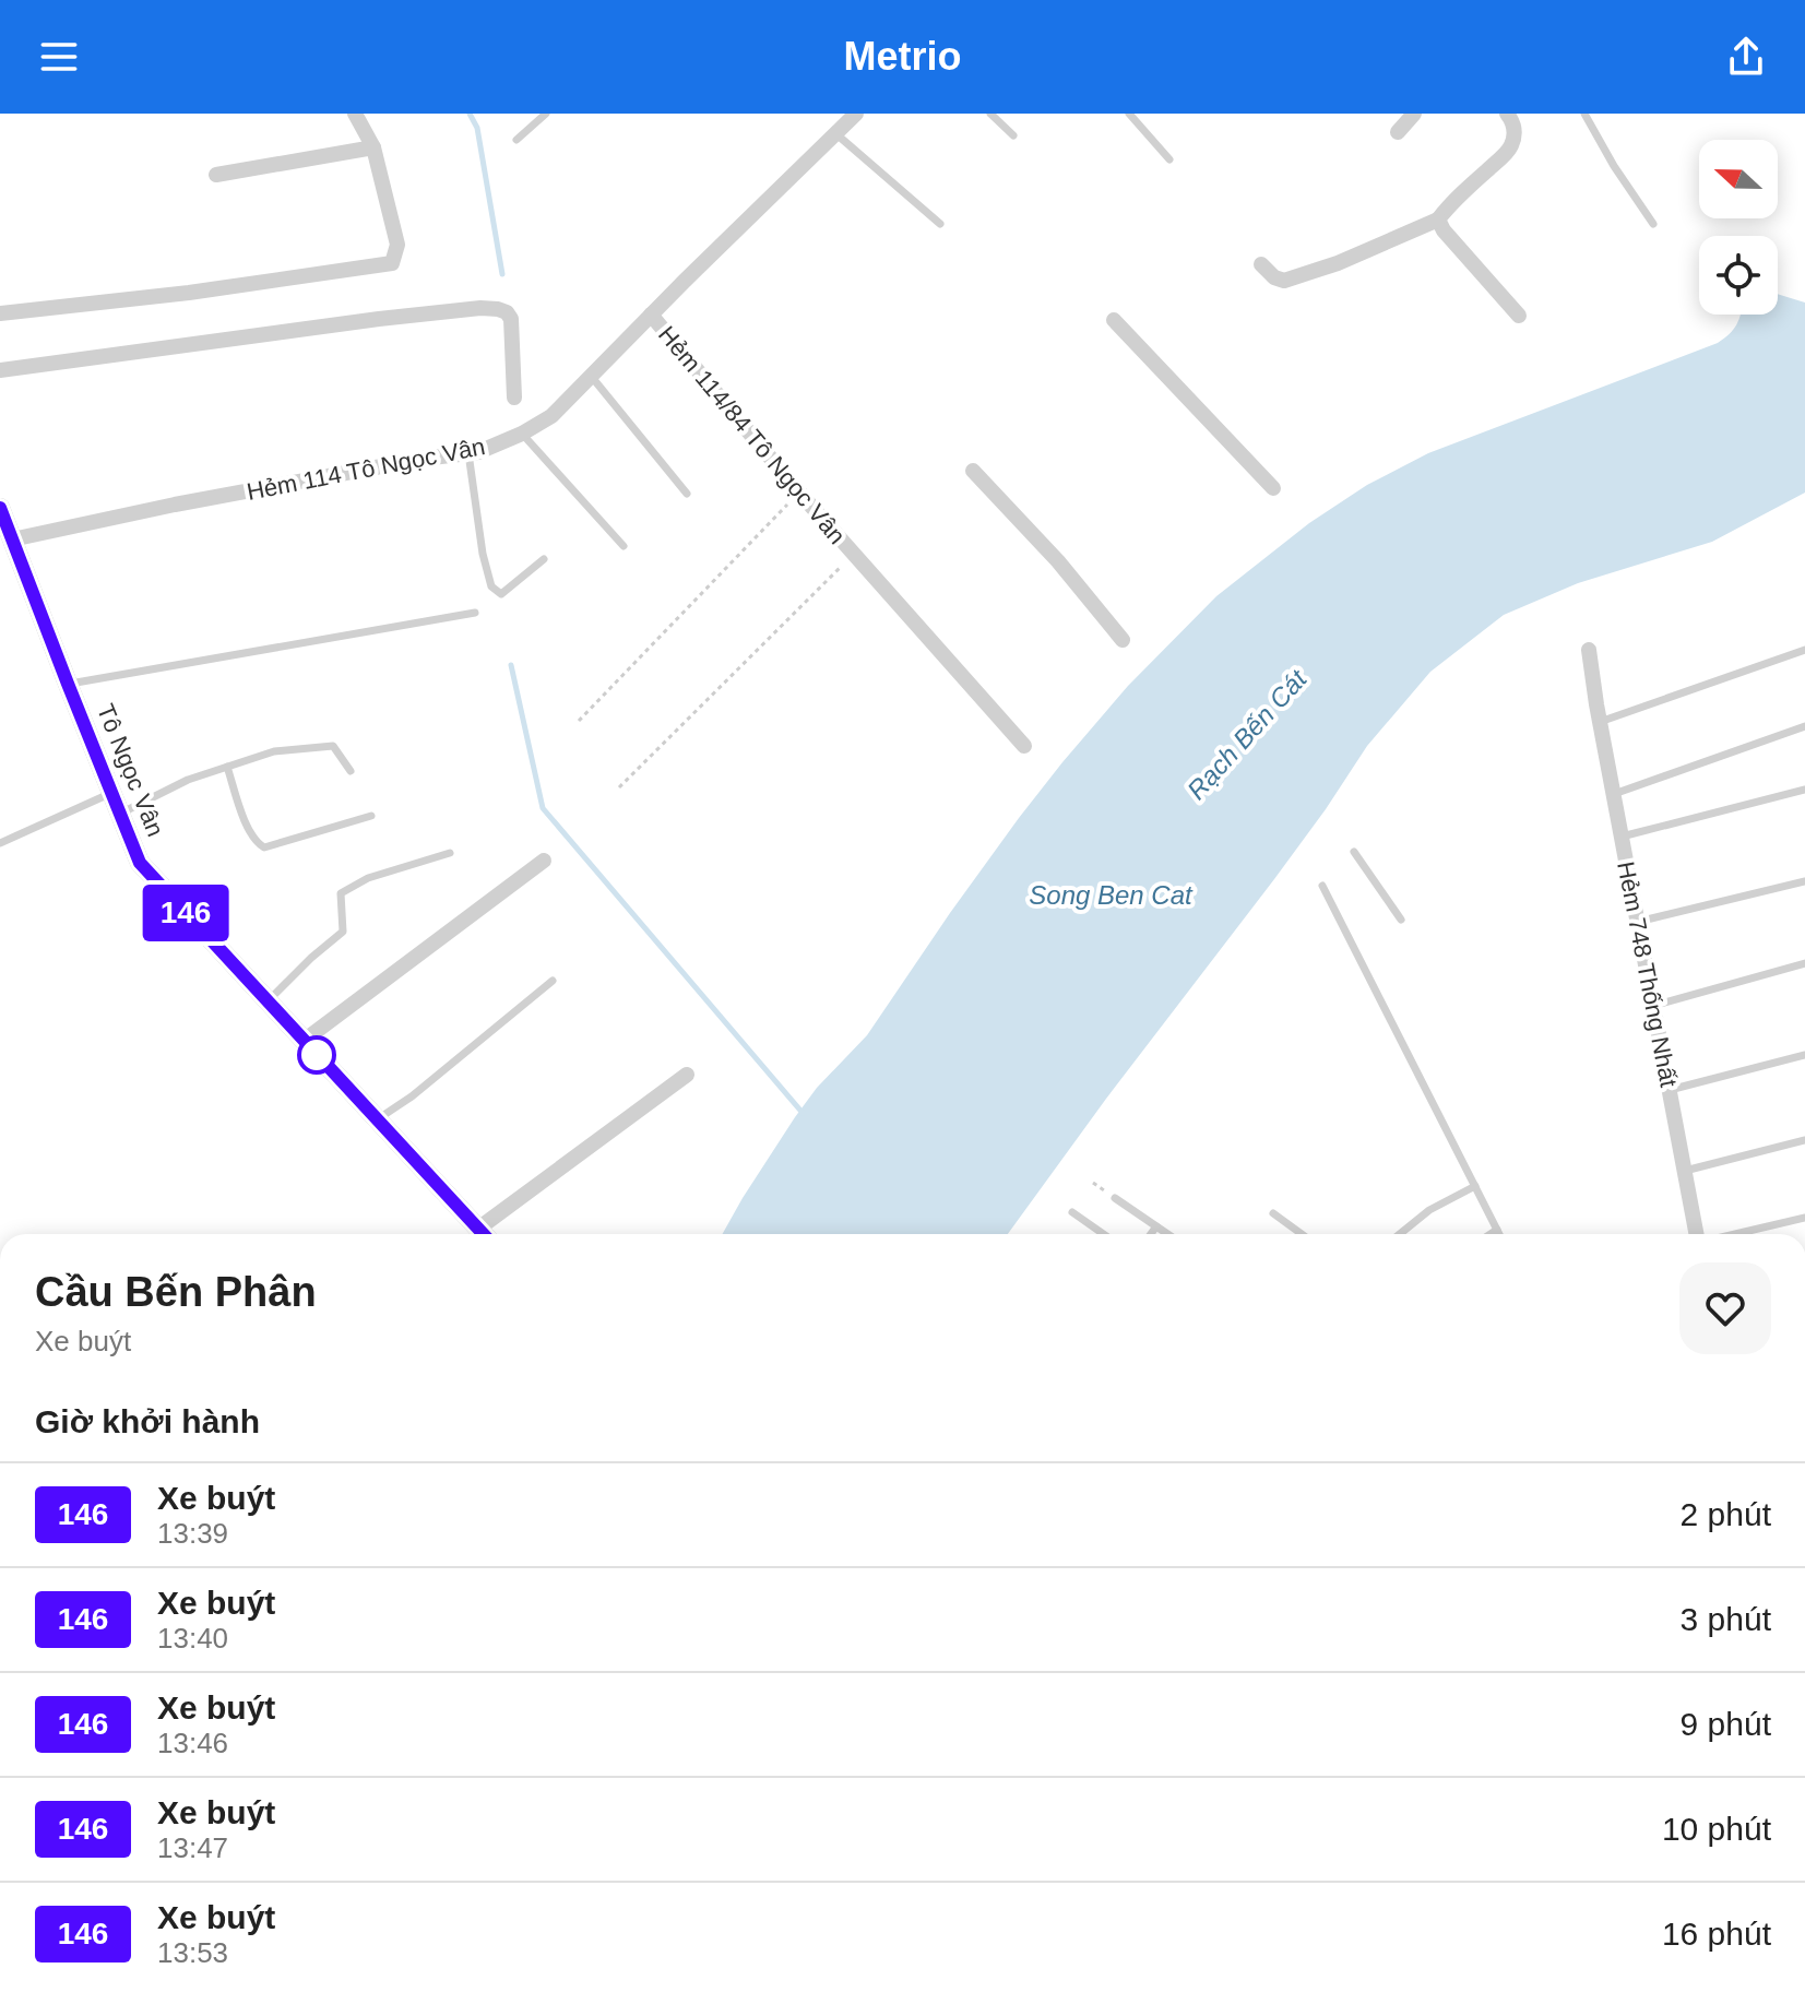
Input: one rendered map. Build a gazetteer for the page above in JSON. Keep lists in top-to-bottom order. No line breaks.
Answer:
{"streets":{"main road":["Tô Ngọc Vân"],"street":["Hẻm 114/84 Tô Ngọc Vân","Hẻm 114 Tô Ngọc Vân","Hẻm 748 Thống Nhất"]},"crossings":[["Hẻm 114/84 Tô Ngọc Vân","Hẻm 114 Tô Ngọc Vân"],["Hẻm 114 Tô Ngọc Vân","Tô Ngọc Vân"]],"water":["Rạch Bến Cát","Song Ben Cat"],"lines":["bus line 146"],"north":"left","page":{"header":"Metrio","on_map":"146","heading":[["Cầu Bến Phân","Xe buýt"],"Giờ khởi hành"],"list":[{"mark":"146","name":"Xe buýt","note":"13:39","value":"2 phút"},{"mark":"146","name":"Xe buýt","note":"13:40","value":"3 phút"},{"mark":"146","name":"Xe buýt","note":"13:46","value":"9 phút"},{"mark":"146","name":"Xe buýt","note":"13:47","value":"10 phút"},{"mark":"146","name":"Xe buýt","note":"13:53","value":"16 phút"}]}}
